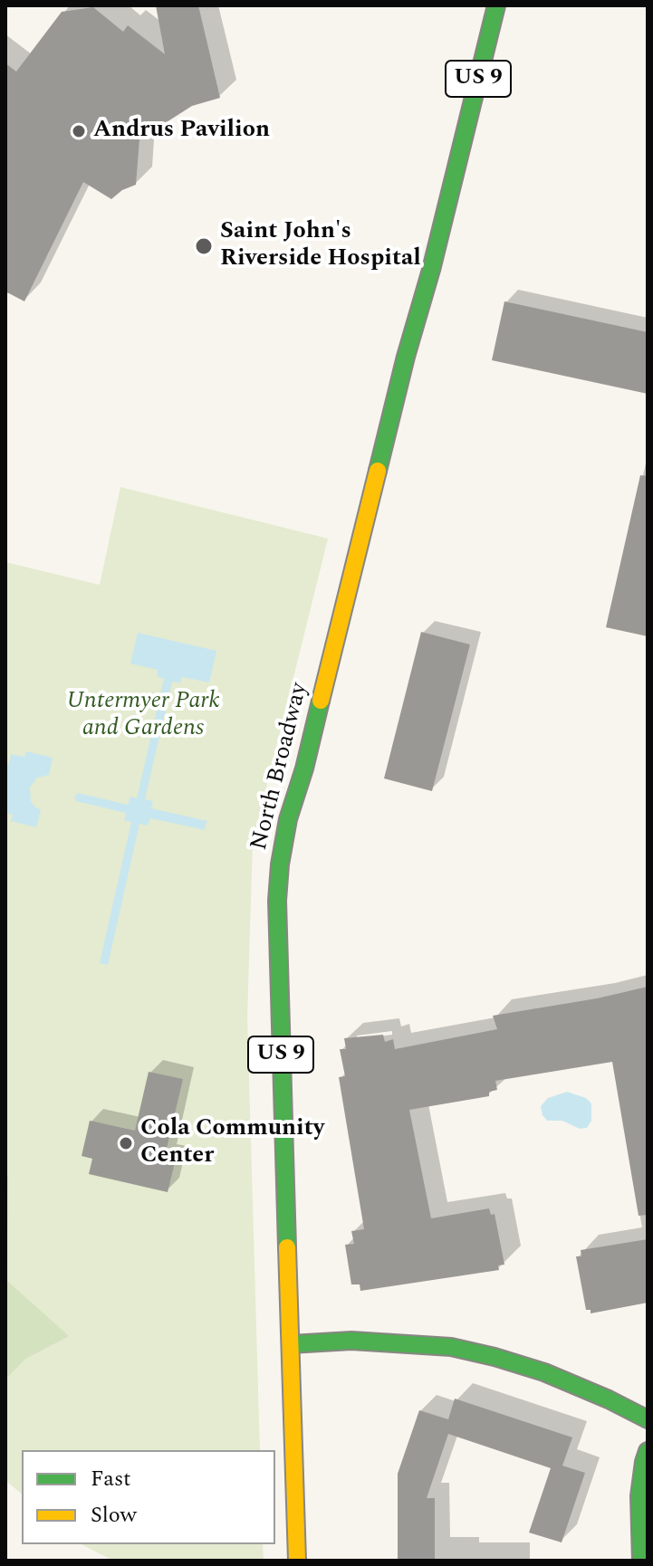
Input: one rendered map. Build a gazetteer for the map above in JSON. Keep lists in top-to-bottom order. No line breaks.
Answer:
{"streets":{"main road":["US 9","North Broadway"]},"parks":["Untermyer Park and Gardens"],"places":["Andrus Pavilion","Saint John's Riverside Hospital","Cola Community Center"],"legend":["Fast","Slow"]}
